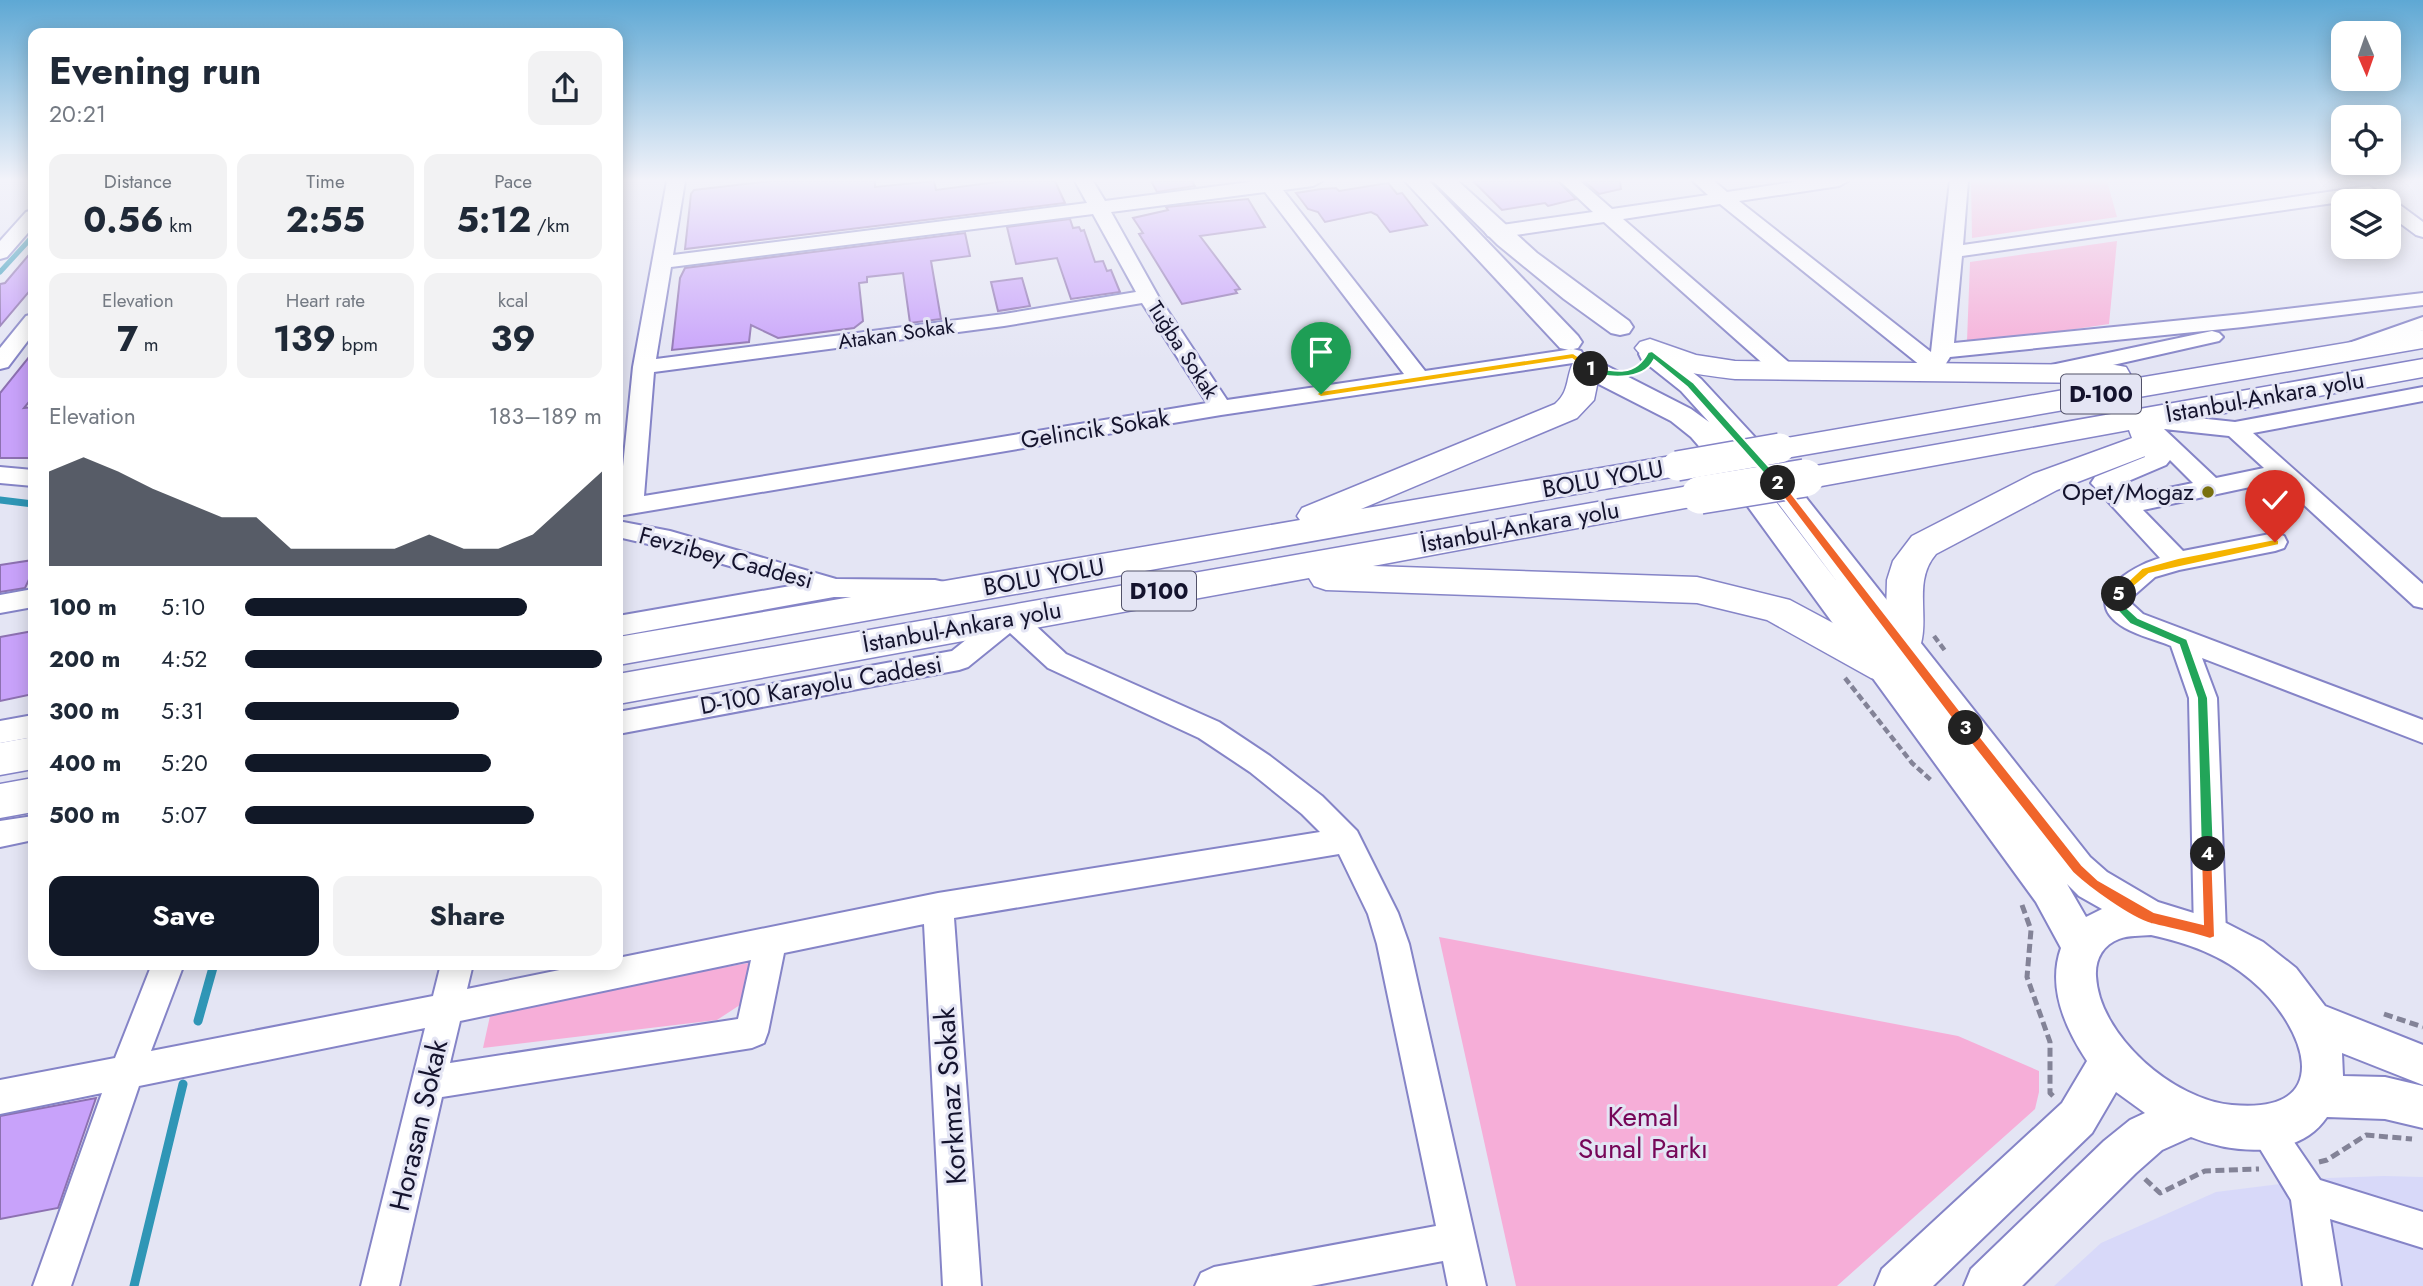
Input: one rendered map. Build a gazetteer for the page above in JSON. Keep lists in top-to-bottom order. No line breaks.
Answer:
{"streets":{"highway":["D-100","İstanbul-Ankara yolu","BOLU YOLU","D100"],"street":["Atakan Sokak","Tuğba Sokak","Gelincik Sokak","Fevzibey Caddesi","D-100 Karayolu Caddesi","Korkmaz Sokak","Horasan Sokak"]},"crossings":[["Atakan Sokak","Tuğba Sokak"],["Tuğba Sokak","Gelincik Sokak"],["D-100","BOLU YOLU"],["İstanbul-Ankara yolu","BOLU YOLU"],["İstanbul-Ankara yolu","D-100 Karayolu Caddesi"]],"parks":["Kemal Sunal Parkı"],"places":["Opet/Mogaz"],"north":"bottom","page":{"heading":["Evening run","20:21"],"stats":[["Distance","0.56 km"],["Time","2:55"],["Pace","5:12 /km"],["Elevation","7 m"],["Heart rate","139 bpm"],["kcal","39"]],"pins":["1","2","5","3","4"],"chart":["Elevation","183–189 m"],"list":[{"name":"100 m","note":"5:10"},{"name":"200 m","note":"4:52"},{"name":"300 m","note":"5:31"},{"name":"400 m","note":"5:20"},{"name":"500 m","note":"5:07"}],"buttons":["Save","Share"]}}
